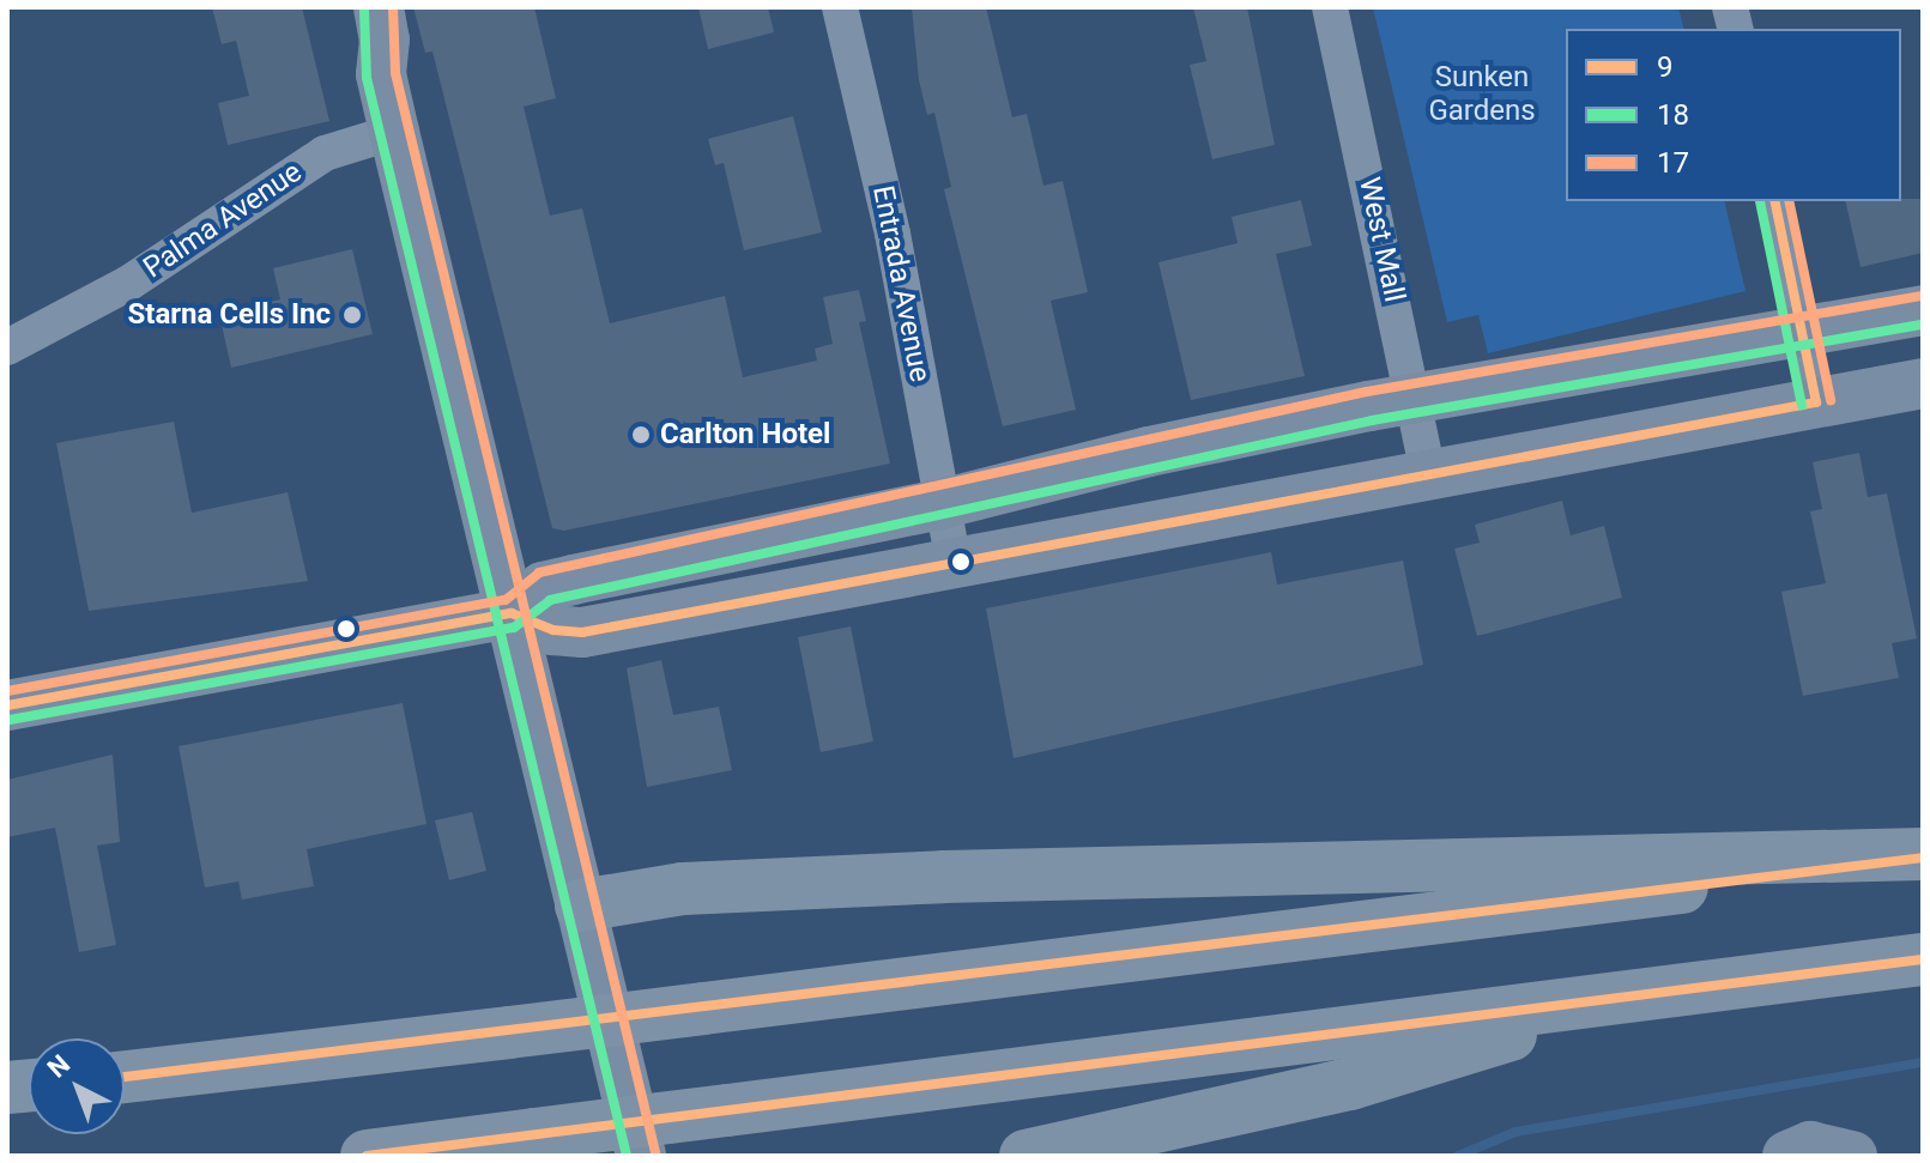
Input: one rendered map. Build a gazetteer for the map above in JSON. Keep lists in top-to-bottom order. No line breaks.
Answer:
{"streets":{"street":["Palma Avenue","West Mall","Entrada Avenue"]},"parks":["Sunken Gardens"],"places":["Starna Cells Inc","Carlton Hotel"],"lines":["transit line 17","transit line 18","transit line 9"],"legend":["9","18","17"],"north":"top left"}
